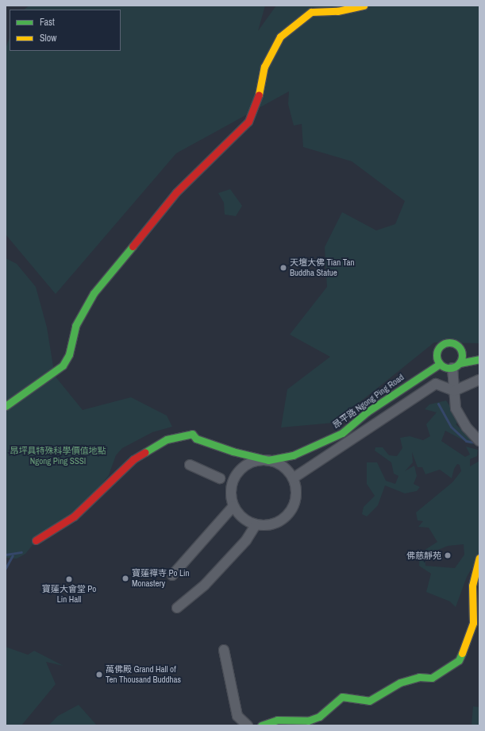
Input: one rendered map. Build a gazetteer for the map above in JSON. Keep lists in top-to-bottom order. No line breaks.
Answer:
{"streets":{"street":["昂平路 Ngong Ping Road"]},"parks":["昂坪具特殊科學價值地點 Ngong Ping SSSI"],"places":["天壇大佛 Tian Tan Buddha Statue","佛慈靜苑","寶蓮禪寺 Po Lin Monastery","寶蓮大會堂 Po Lin Hall","萬佛殿 Grand Hall of Ten Thousand Buddhas"],"legend":["Fast","Slow"]}
